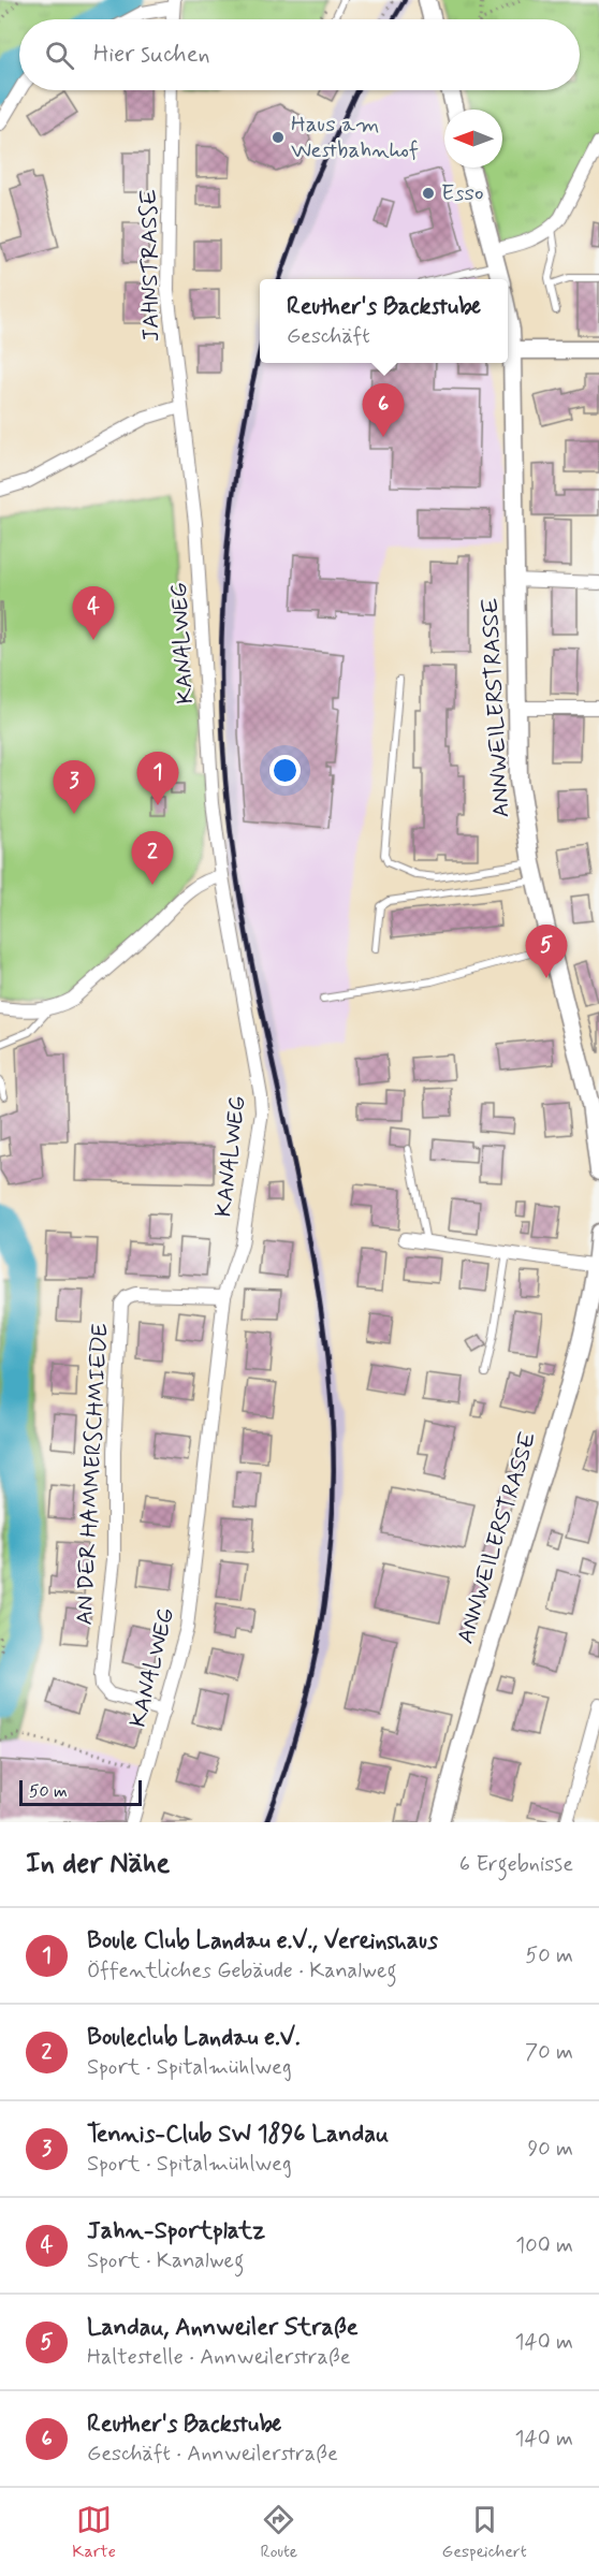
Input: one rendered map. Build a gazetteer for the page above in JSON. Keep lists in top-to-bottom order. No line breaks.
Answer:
{"streets":{"street":["JAHNSTRASSE","KANALWEG","ANNWEILERSTRASSE","AN DER HAMMERSCHMIEDE"]},"crossings":[["JAHNSTRASSE","KANALWEG"],["KANALWEG","AN DER HAMMERSCHMIEDE"]],"places":["Haus am Westbahnhof","Esso"],"scale_bar":"50 m","north":"left","page":{"search":"Hier suchen","popup":["Reuther's Backstube","Geschäft"],"pins":["6","4","1","3","2","5"],"scale":"50 m","heading":["In der Nähe","6 Ergebnisse"],"list":[{"mark":"1","name":"Boule Club Landau e.V., Vereinshaus","note":"Öffentliches Gebäude · Kanalweg","value":"50 m"},{"mark":"2","name":"Bouleclub Landau e.V.","note":"Sport · Spitalmühlweg","value":"70 m"},{"mark":"3","name":"Tennis-Club SW 1896 Landau","note":"Sport · Spitalmühlweg","value":"90 m"},{"mark":"4","name":"Jahn-Sportplatz","note":"Sport · Kanalweg","value":"100 m"},{"mark":"5","name":"Landau, Annweiler Straße","note":"Haltestelle · Annweilerstraße","value":"140 m"},{"mark":"6","name":"Reuther's Backstube","note":"Geschäft · Annweilerstraße","value":"140 m"}],"nav":["Karte","Route","Gespeichert"]}}
